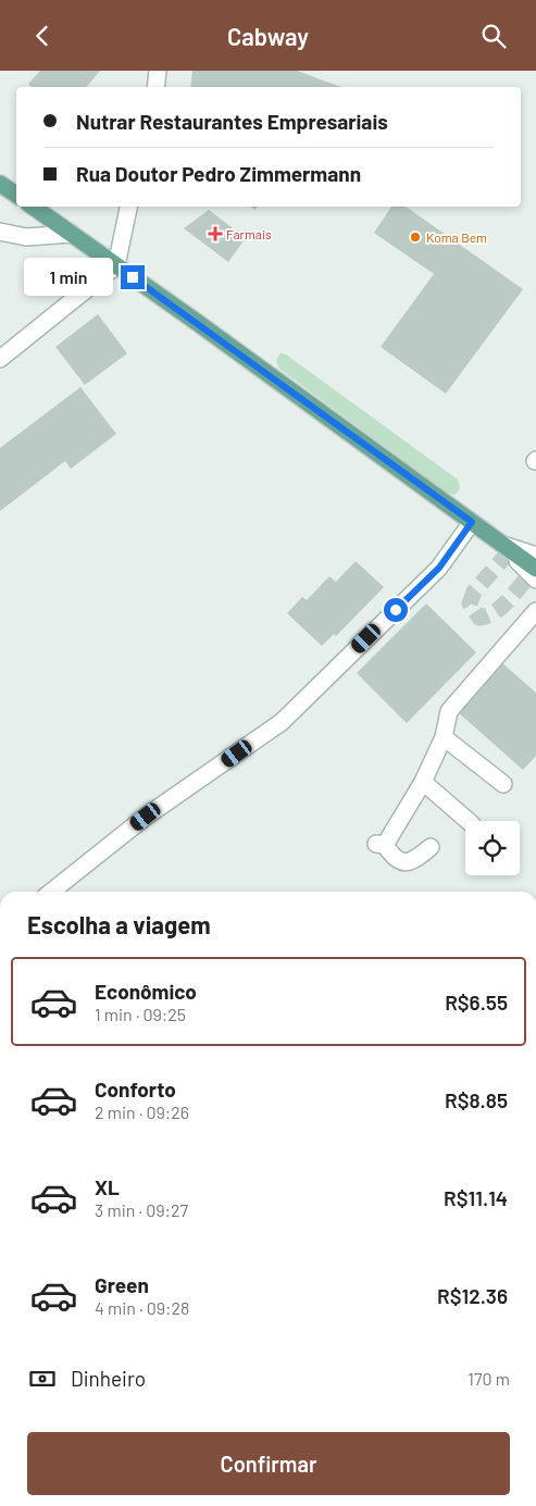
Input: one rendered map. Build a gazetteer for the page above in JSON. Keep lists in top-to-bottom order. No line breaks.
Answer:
{"places":{"health":["Farmais"],"other":["Koma Bem"]},"page":{"header":"Cabway","banner":["Nutrar Restaurantes Empresariais","Rua Doutor Pedro Zimmermann"],"bubble":"1 min","heading":"Escolha a viagem","list":[{"name":"Econômico","note":"1 min · 09:25","value":"R$6.55"},{"name":"Conforto","note":"2 min · 09:26","value":"R$8.85"},{"name":"XL","note":"3 min · 09:27","value":"R$11.14"},{"name":"Green","note":"4 min · 09:28","value":"R$12.36"}],"pay":["Dinheiro","170 m"],"buttons":"Confirmar"}}
